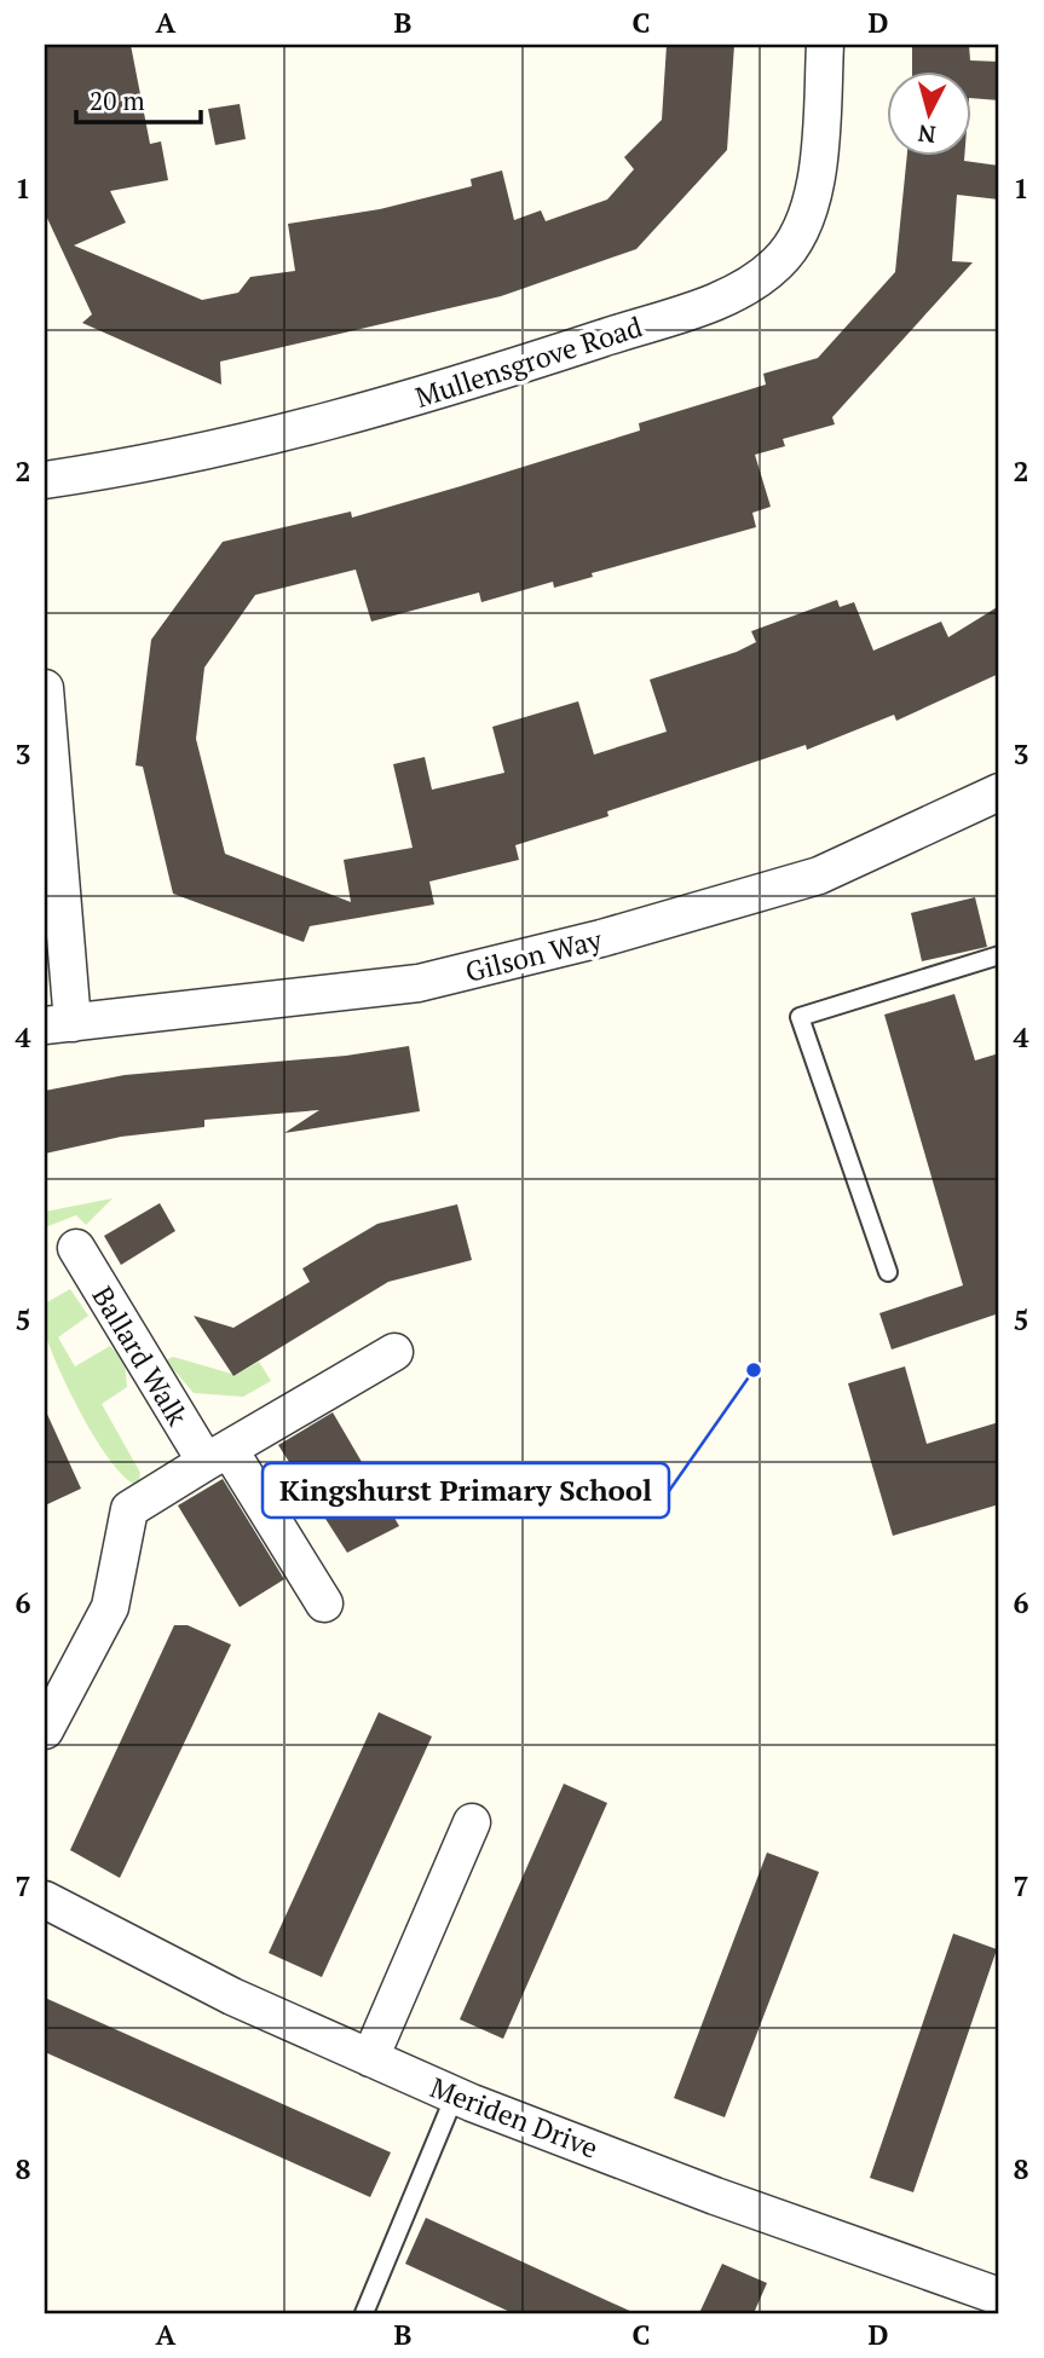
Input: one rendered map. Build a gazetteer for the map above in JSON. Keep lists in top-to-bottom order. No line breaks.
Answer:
{"streets":{"street":["Mullensgrove Road","Gilson Way","Ballard Walk","Meriden Drive"]},"places":["Kingshurst Primary School"],"scale_bar":"20 m","north":"bottom","grid":{"columns":["A","B","C","D"],"rows":["1","2","3","4","5","6","7","8"]}}
